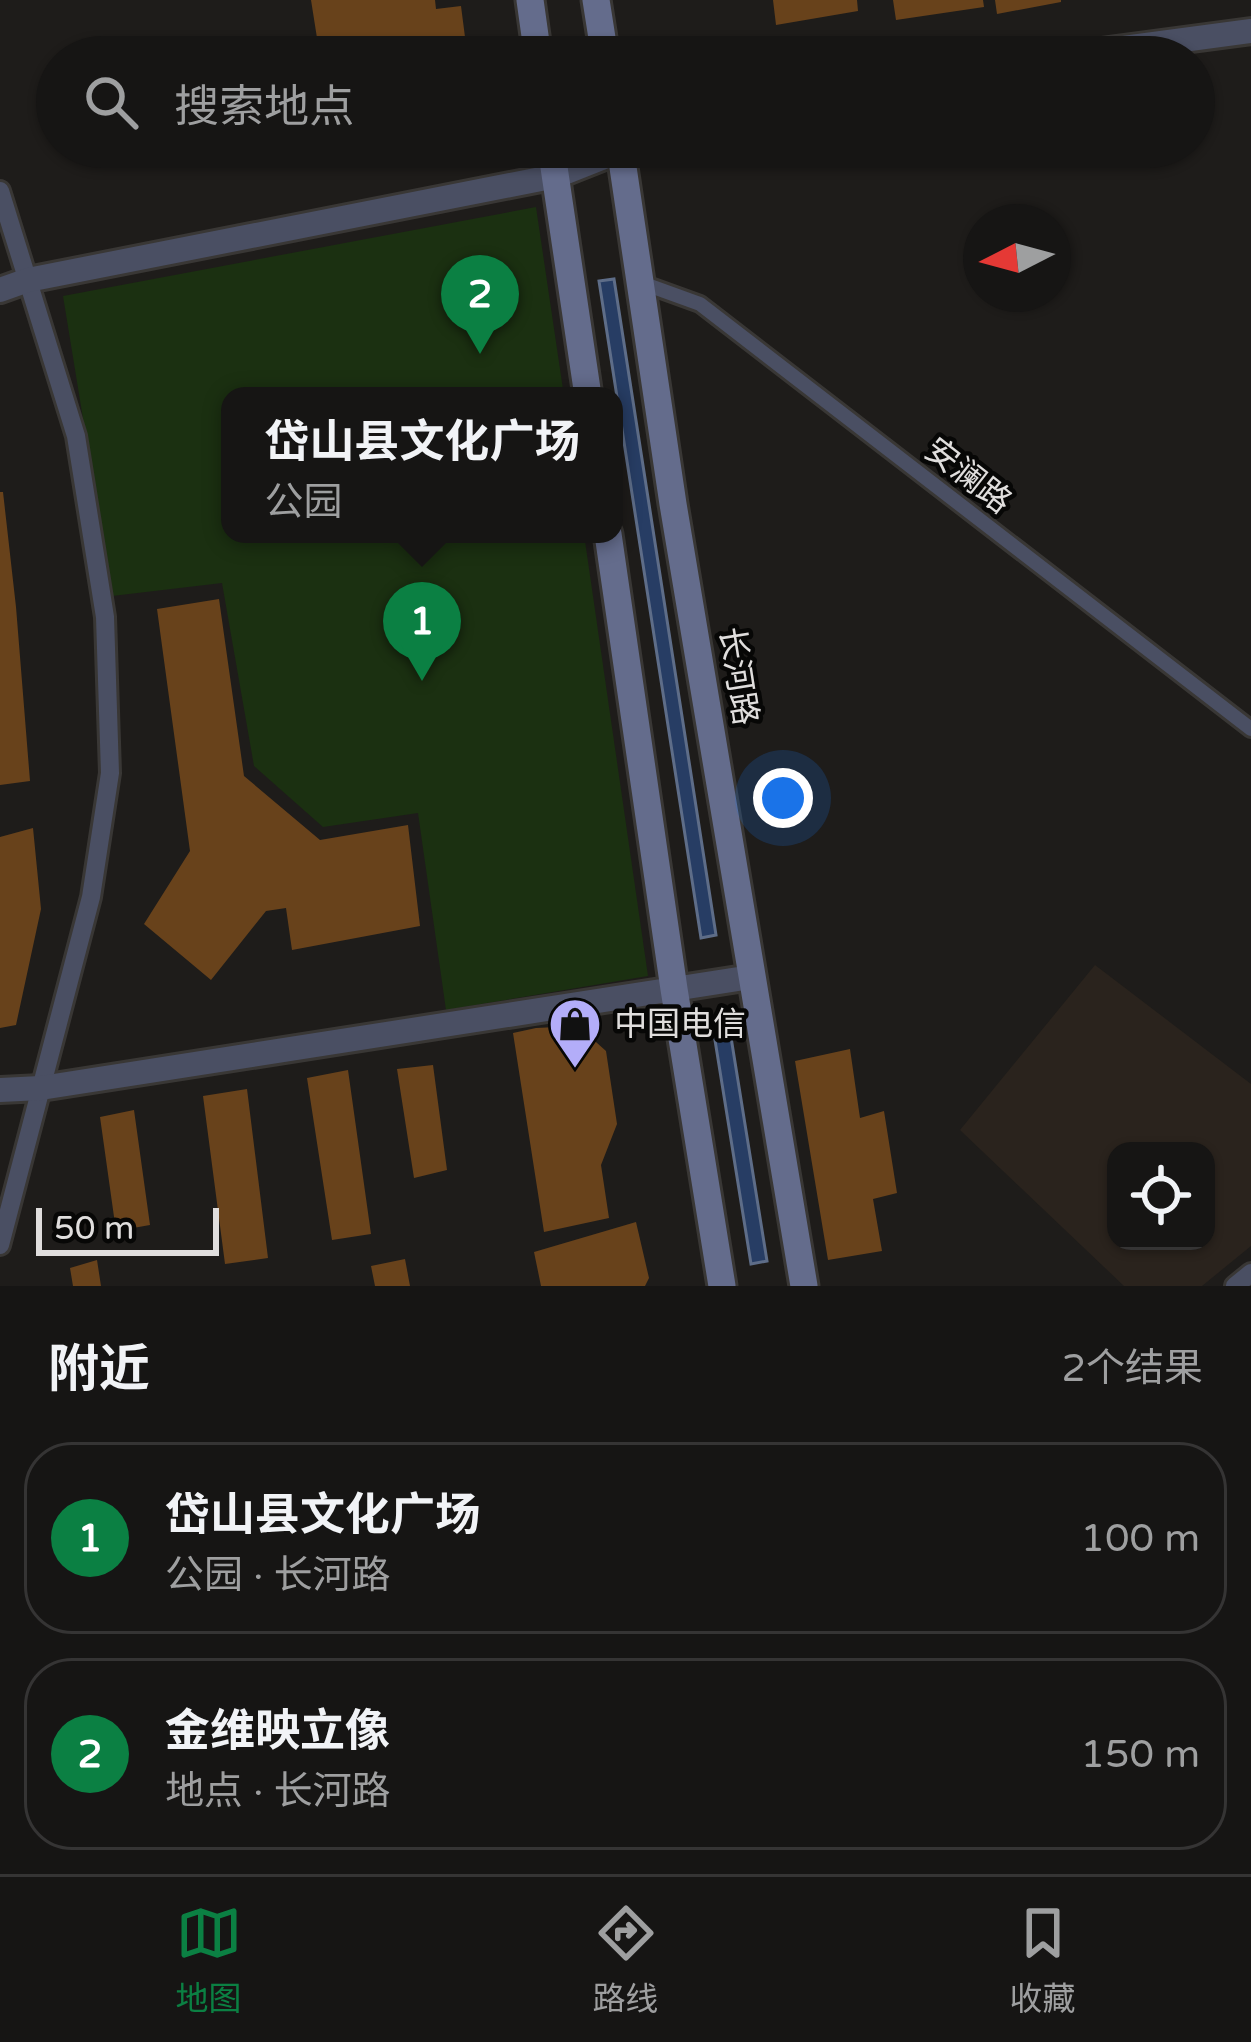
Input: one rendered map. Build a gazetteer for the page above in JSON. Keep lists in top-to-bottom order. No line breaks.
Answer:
{"streets":{"main road":["长河路"],"street":["安澜路"]},"crossings":[["安澜路","长河路"]],"places":{"shop":["中国电信"]},"scale_bar":"50 m","north":"left","page":{"search":"搜索地点","pins":["2","1"],"popup":["岱山县文化广场","公园"],"scale":"50 m","heading":["附近","2个结果"],"list":[{"mark":"1","name":"岱山县文化广场","note":"公园 · 长河路","value":"100 m"},{"mark":"2","name":"金维映立像","note":"地点 · 长河路","value":"150 m"}],"nav":["地图","路线","收藏"]}}
